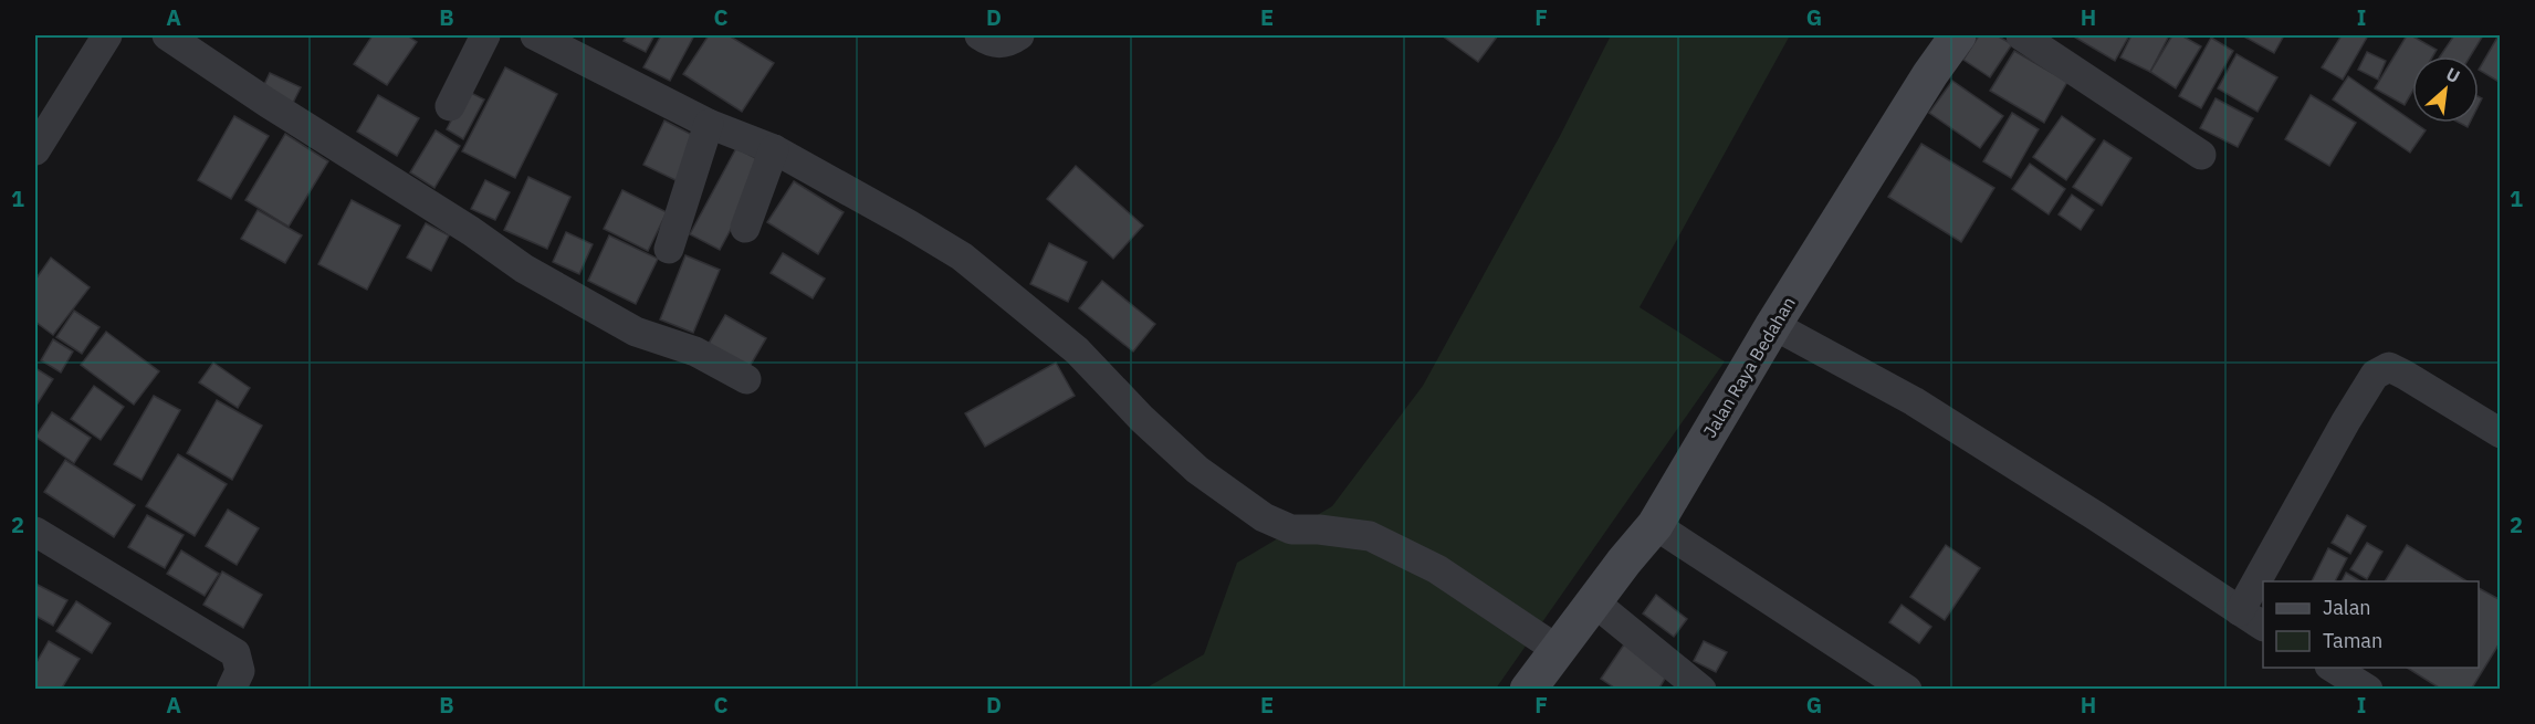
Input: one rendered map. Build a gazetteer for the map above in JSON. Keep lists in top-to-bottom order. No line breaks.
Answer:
{"streets":{"street":["Jalan Raya Bedahan"]},"legend":["Jalan","Taman"],"north":"top right","grid":{"columns":["A","B","C","D","E","F","G","H","I"],"rows":["1","2"]}}
